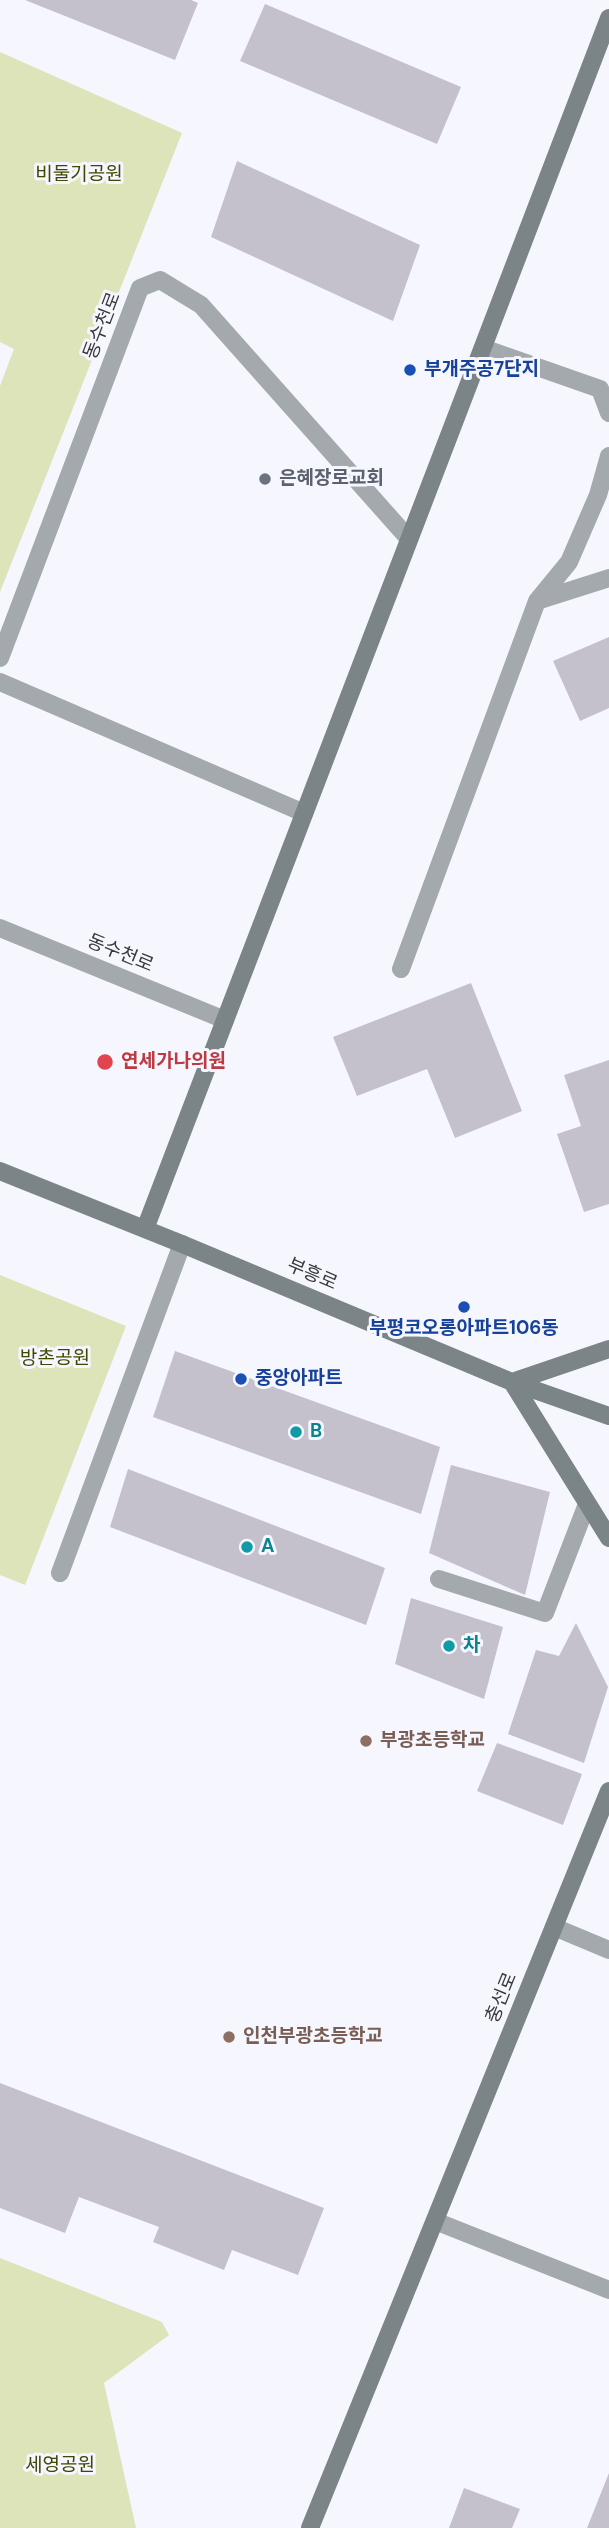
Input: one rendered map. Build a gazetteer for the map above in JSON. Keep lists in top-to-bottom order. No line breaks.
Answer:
{"streets":{"street":["동수천로","부흥로","충선로"]},"parks":["비둘기공원","방촌공원","세영공원"],"places":["부개주공7단지","은혜장로교회","연세가나의원","부평코오롱아파트106동","중앙아파트","B","A","차","부광초등학교","인천부광초등학교"]}
